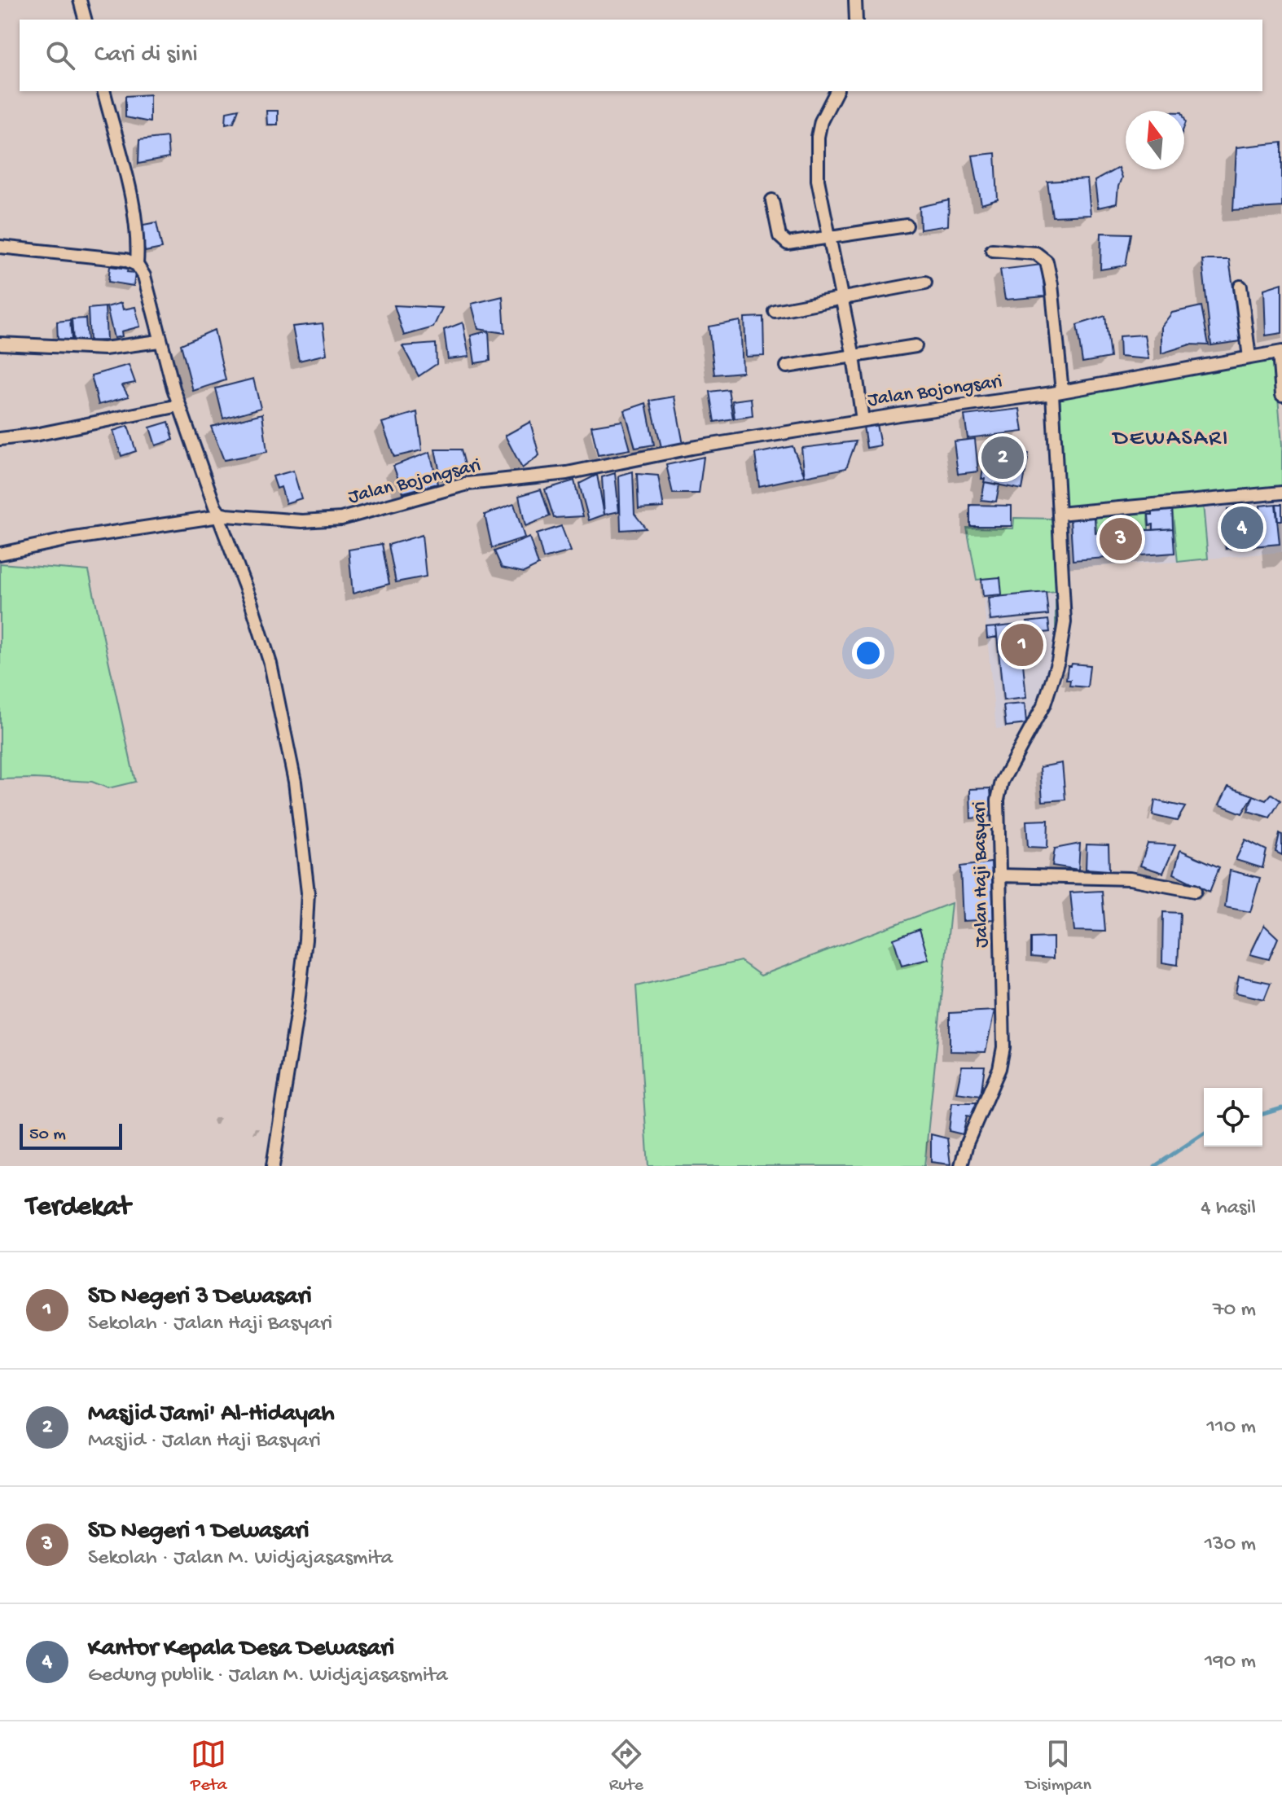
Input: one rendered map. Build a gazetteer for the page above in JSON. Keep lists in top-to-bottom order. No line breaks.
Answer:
{"streets":{"street":["Jalan Bojongsari","Jalan Haji Basyari"]},"crossings":[["Jalan Bojongsari","Jalan Haji Basyari"]],"districts":["DEWASARI"],"scale_bar":"50 m","north":"top","page":{"search":"Cari di sini","pins":["2","4","3","1"],"scale":"50 m","heading":["Terdekat","4 hasil"],"list":[{"mark":"1","name":"SD Negeri 3 Dewasari","note":"Sekolah · Jalan Haji Basyari","value":"70 m"},{"mark":"2","name":"Masjid Jami' Al-Hidayah","note":"Masjid · Jalan Haji Basyari","value":"110 m"},{"mark":"3","name":"SD Negeri 1 Dewasari","note":"Sekolah · Jalan M. Widjajasasmita","value":"130 m"},{"mark":"4","name":"Kantor Kepala Desa Dewasari","note":"Gedung publik · Jalan M. Widjajasasmita","value":"190 m"}],"nav":["Peta","Rute","Disimpan"]}}
